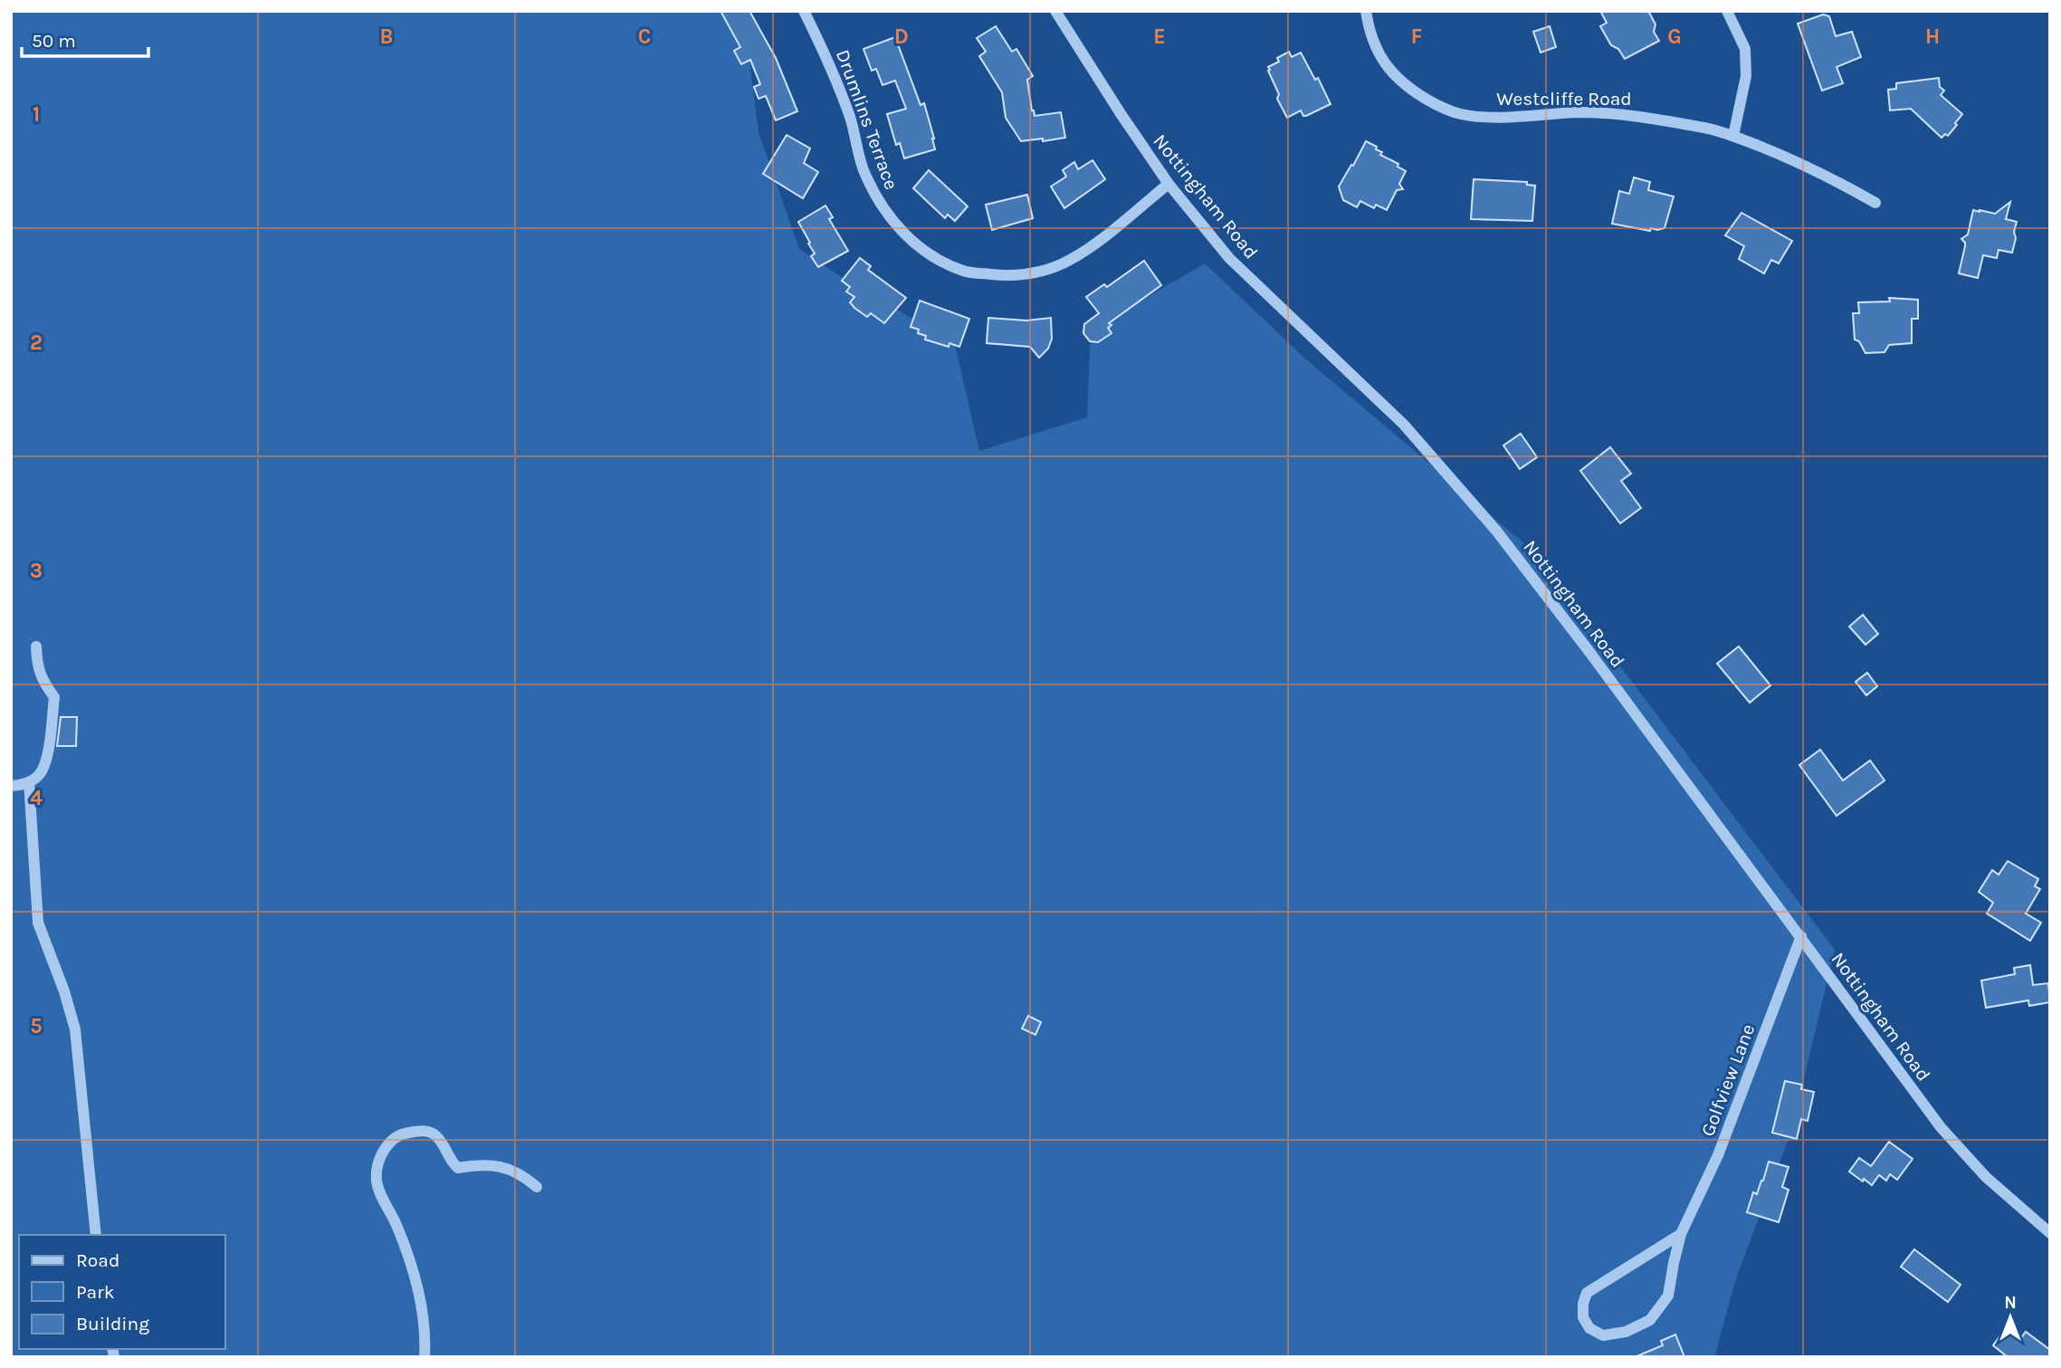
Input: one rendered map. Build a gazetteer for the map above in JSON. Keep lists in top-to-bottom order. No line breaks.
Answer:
{"streets":{"street":["Westcliffe Road","Drumlins Terrace","Nottingham Road","Golfview Lane"]},"crossings":[["Drumlins Terrace","Nottingham Road"],["Nottingham Road","Golfview Lane"]],"legend":["Road","Park","Building"],"scale_bar":"50 m","north":"top","grid":{"columns":["B","C","D","E","F","G","H"],"rows":["1","2","3","4","5"]}}
